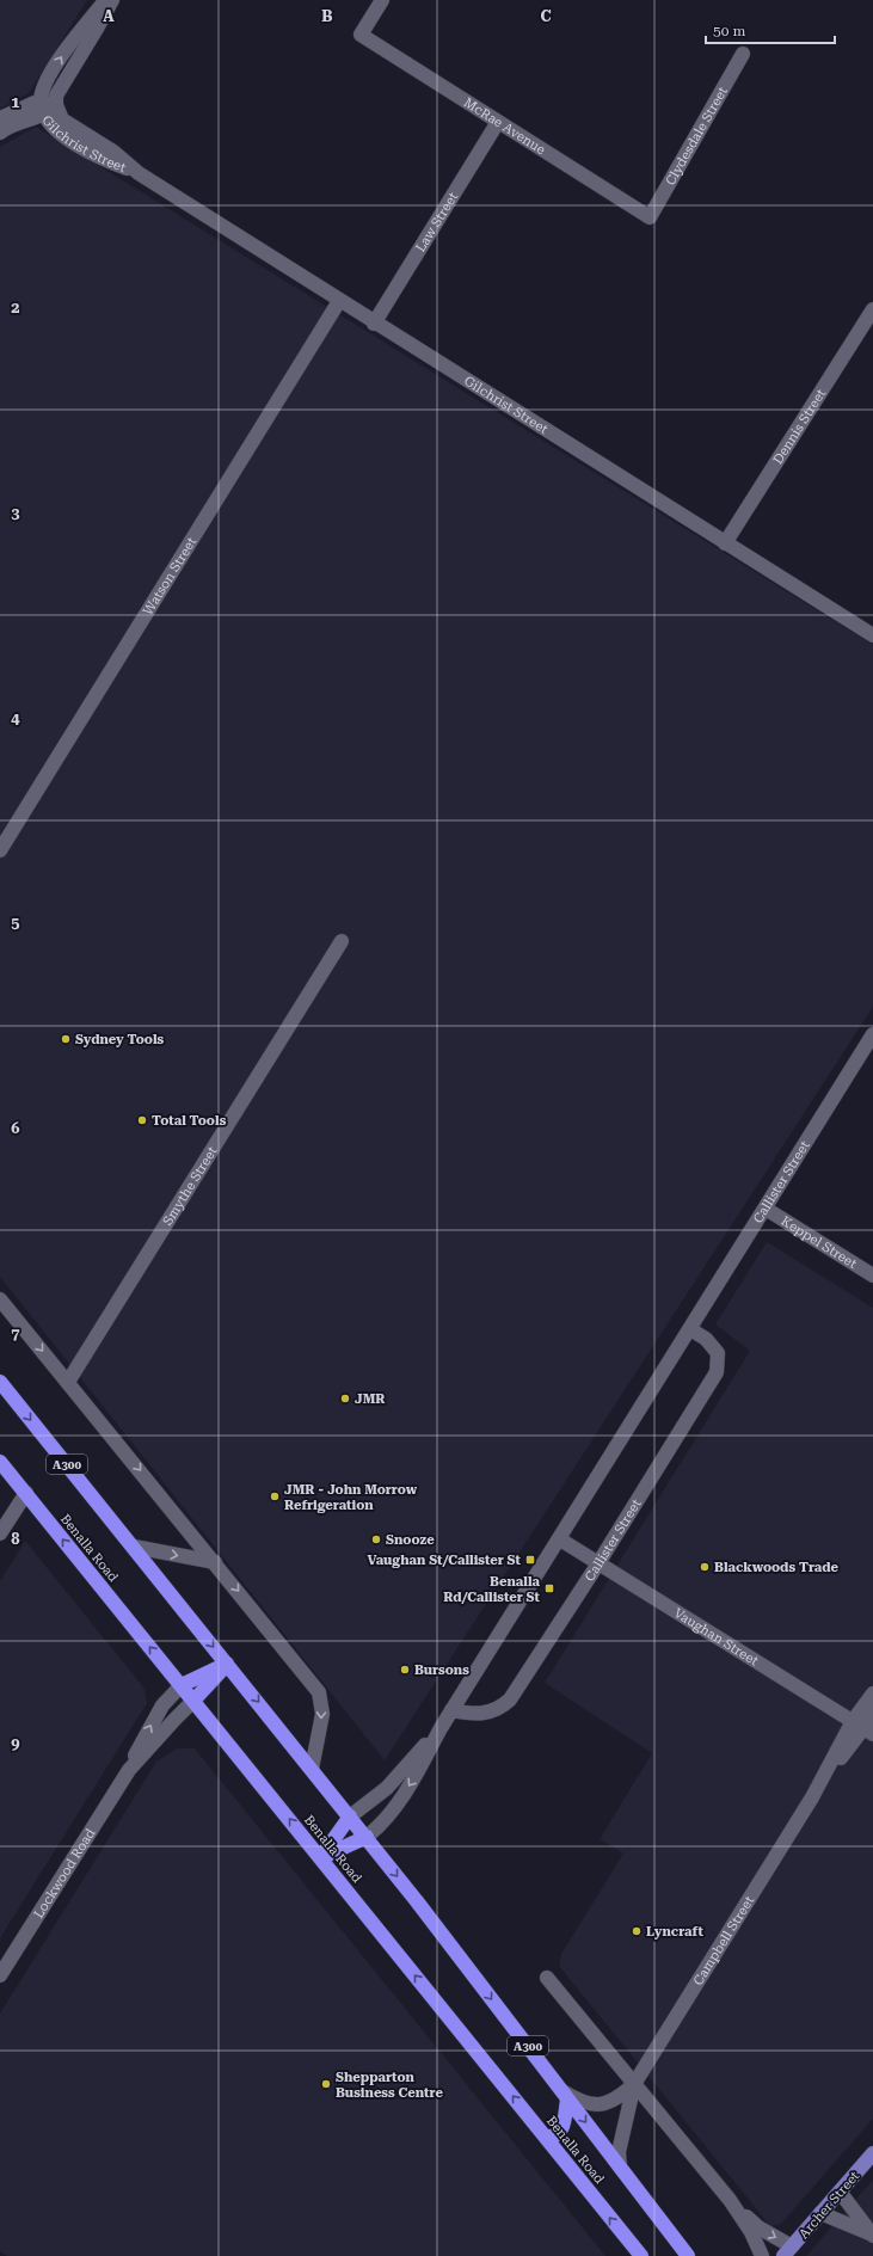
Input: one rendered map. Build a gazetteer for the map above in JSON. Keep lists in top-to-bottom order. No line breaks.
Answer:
{"streets":{"highway":["A300","Benalla Road"],"main road":["Archer Street"],"street":["McRae Avenue","Clydesdale Street","Gilchrist Street","Law Street","Dennis Street","Watson Street","Callister Street","Smythe Street","Keppel Street","Vaughan Street","Lockwood Road","Campbell Street"]},"crossings":[["McRae Avenue","Clydesdale Street"],["McRae Avenue","Law Street"],["Gilchrist Street","Law Street"],["Gilchrist Street","Dennis Street"],["Gilchrist Street","Watson Street"],["Callister Street","Keppel Street"],["Callister Street","Benalla Road"],["Callister Street","Vaughan Street"],["Benalla Road","Lockwood Road"],["Vaughan Street","Campbell Street"]],"places":{"other":["Sydney Tools","Total Tools","JMR","JMR - John Morrow Refrigeration","Snooze","Blackwoods Trade","Bursons","Lyncraft","Shepparton Business Centre"],"transit":["Vaughan St/Callister St","Benalla Rd/Callister St"]},"scale_bar":"50 m","grid":{"columns":["A","B","C"],"rows":["1","2","3","4","5","6","7","8","9"]}}
